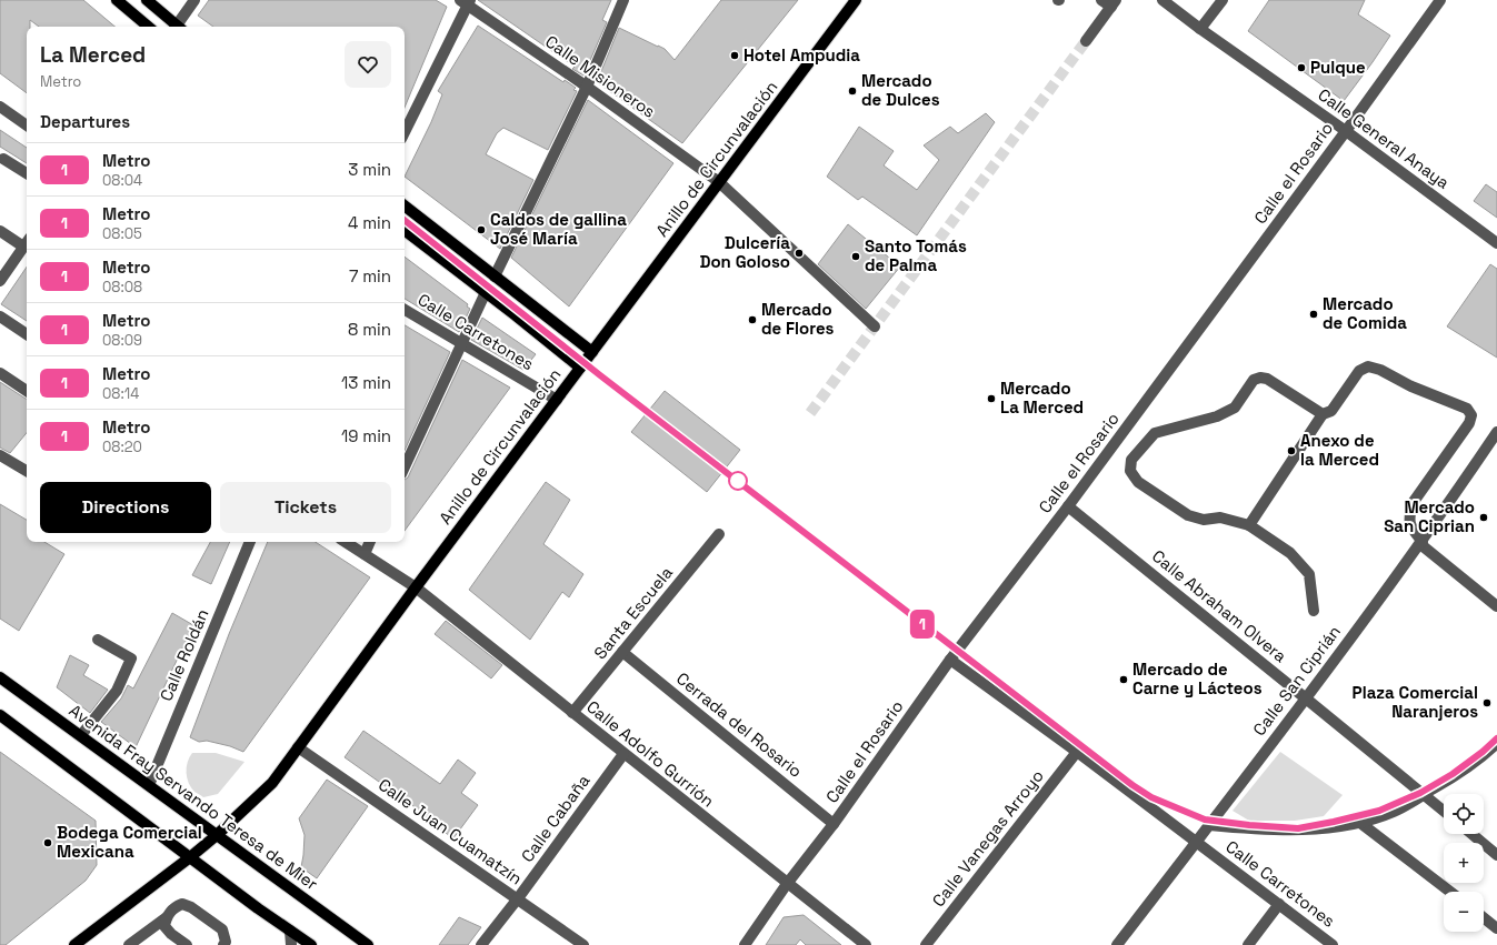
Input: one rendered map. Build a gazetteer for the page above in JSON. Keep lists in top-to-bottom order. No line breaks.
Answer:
{"streets":{"main road":["Anillo de Circunvalación","Avenida Fray Servando Teresa de Mier"],"street":["Calle Misioneros","Calle General Anaya","Calle el Rosario","Calle Carretones","Calle Abraham Olvera","Santa Escuela","Calle Roldán","Calle San Ciprián","Cerrada del Rosario","Calle Adolfo Gurrión","Calle Cabaña","Calle Juan Cuamatzín","Calle Vanegas Arroyo"]},"crossings":[["Calle Misioneros","Anillo de Circunvalación"],["Calle General Anaya","Calle el Rosario"],["Anillo de Circunvalación","Calle Carretones"],["Anillo de Circunvalación","Calle Adolfo Gurrión"],["Anillo de Circunvalación","Avenida Fray Servando Teresa de Mier"],["Anillo de Circunvalación","Calle Juan Cuamatzín"],["Calle el Rosario","Calle Carretones"],["Calle el Rosario","Calle Abraham Olvera"],["Calle el Rosario","Cerrada del Rosario"],["Calle el Rosario","Calle Adolfo Gurrión"],["Calle Carretones","Calle San Ciprián"],["Calle Carretones","Calle Vanegas Arroyo"],["Calle Abraham Olvera","Calle San Ciprián"],["Santa Escuela","Cerrada del Rosario"],["Santa Escuela","Calle Adolfo Gurrión"],["Calle Roldán","Avenida Fray Servando Teresa de Mier"],["Calle Adolfo Gurrión","Calle Cabaña"],["Calle Cabaña","Calle Juan Cuamatzín"]],"places":["Hotel Ampudia","Pulque","Mercado de Dulces","Caldos de gallina José María","Dulcería Don Goloso","Santo Tomás de Palma","Mercado de Comida","Mercado de Flores","Mercado La Merced","Anexo de la Merced","Mercado San Ciprian","Mercado de Carne y Lácteos","Plaza Comercial Naranjeros","Bodega Comercial Mexicana"],"lines":["metro line 1"],"page":{"on_map":"1","heading":[["La Merced","Metro"],"Departures"],"list":[{"mark":"1","name":"Metro","note":"08:04","value":"3 min"},{"mark":"1","name":"Metro","note":"08:05","value":"4 min"},{"mark":"1","name":"Metro","note":"08:08","value":"7 min"},{"mark":"1","name":"Metro","note":"08:09","value":"8 min"},{"mark":"1","name":"Metro","note":"08:14","value":"13 min"},{"mark":"1","name":"Metro","note":"08:20","value":"19 min"}],"buttons":["Directions","Tickets"],"map_buttons":["+","−"]}}
